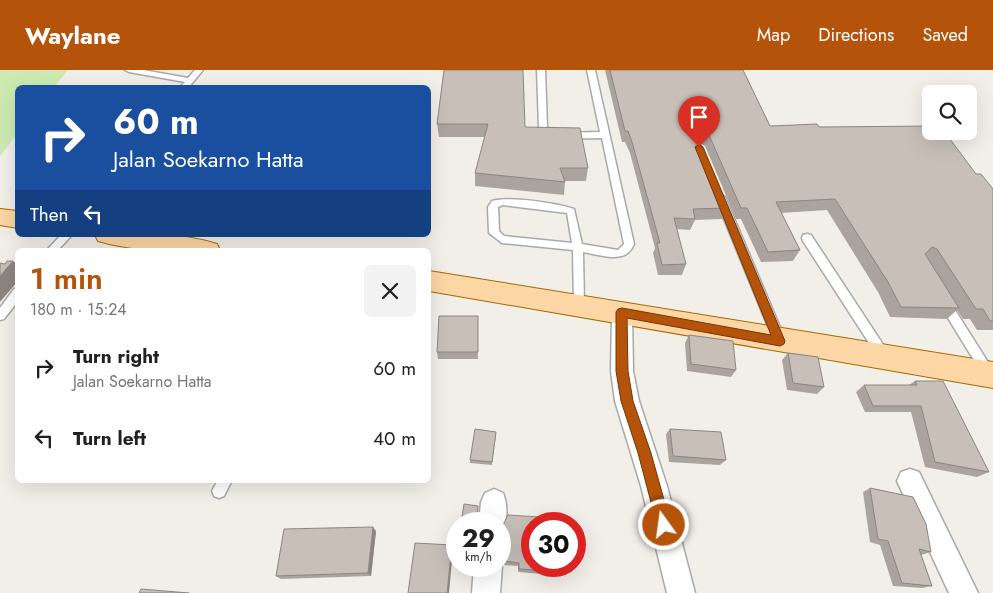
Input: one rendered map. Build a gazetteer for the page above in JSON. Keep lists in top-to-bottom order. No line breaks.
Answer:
{"page":{"header":"Waylane","nav":["Map","Directions","Saved"],"turn":["60 m","Jalan Soekarno Hatta"],"then":"Then","heading":["1 min","180 m · 15:24"],"list":[{"name":"Turn right","note":"Jalan Soekarno Hatta","value":"60 m"},{"name":"Turn left","value":"40 m"}],"speed":"29 km/h","limit":"30"}}
